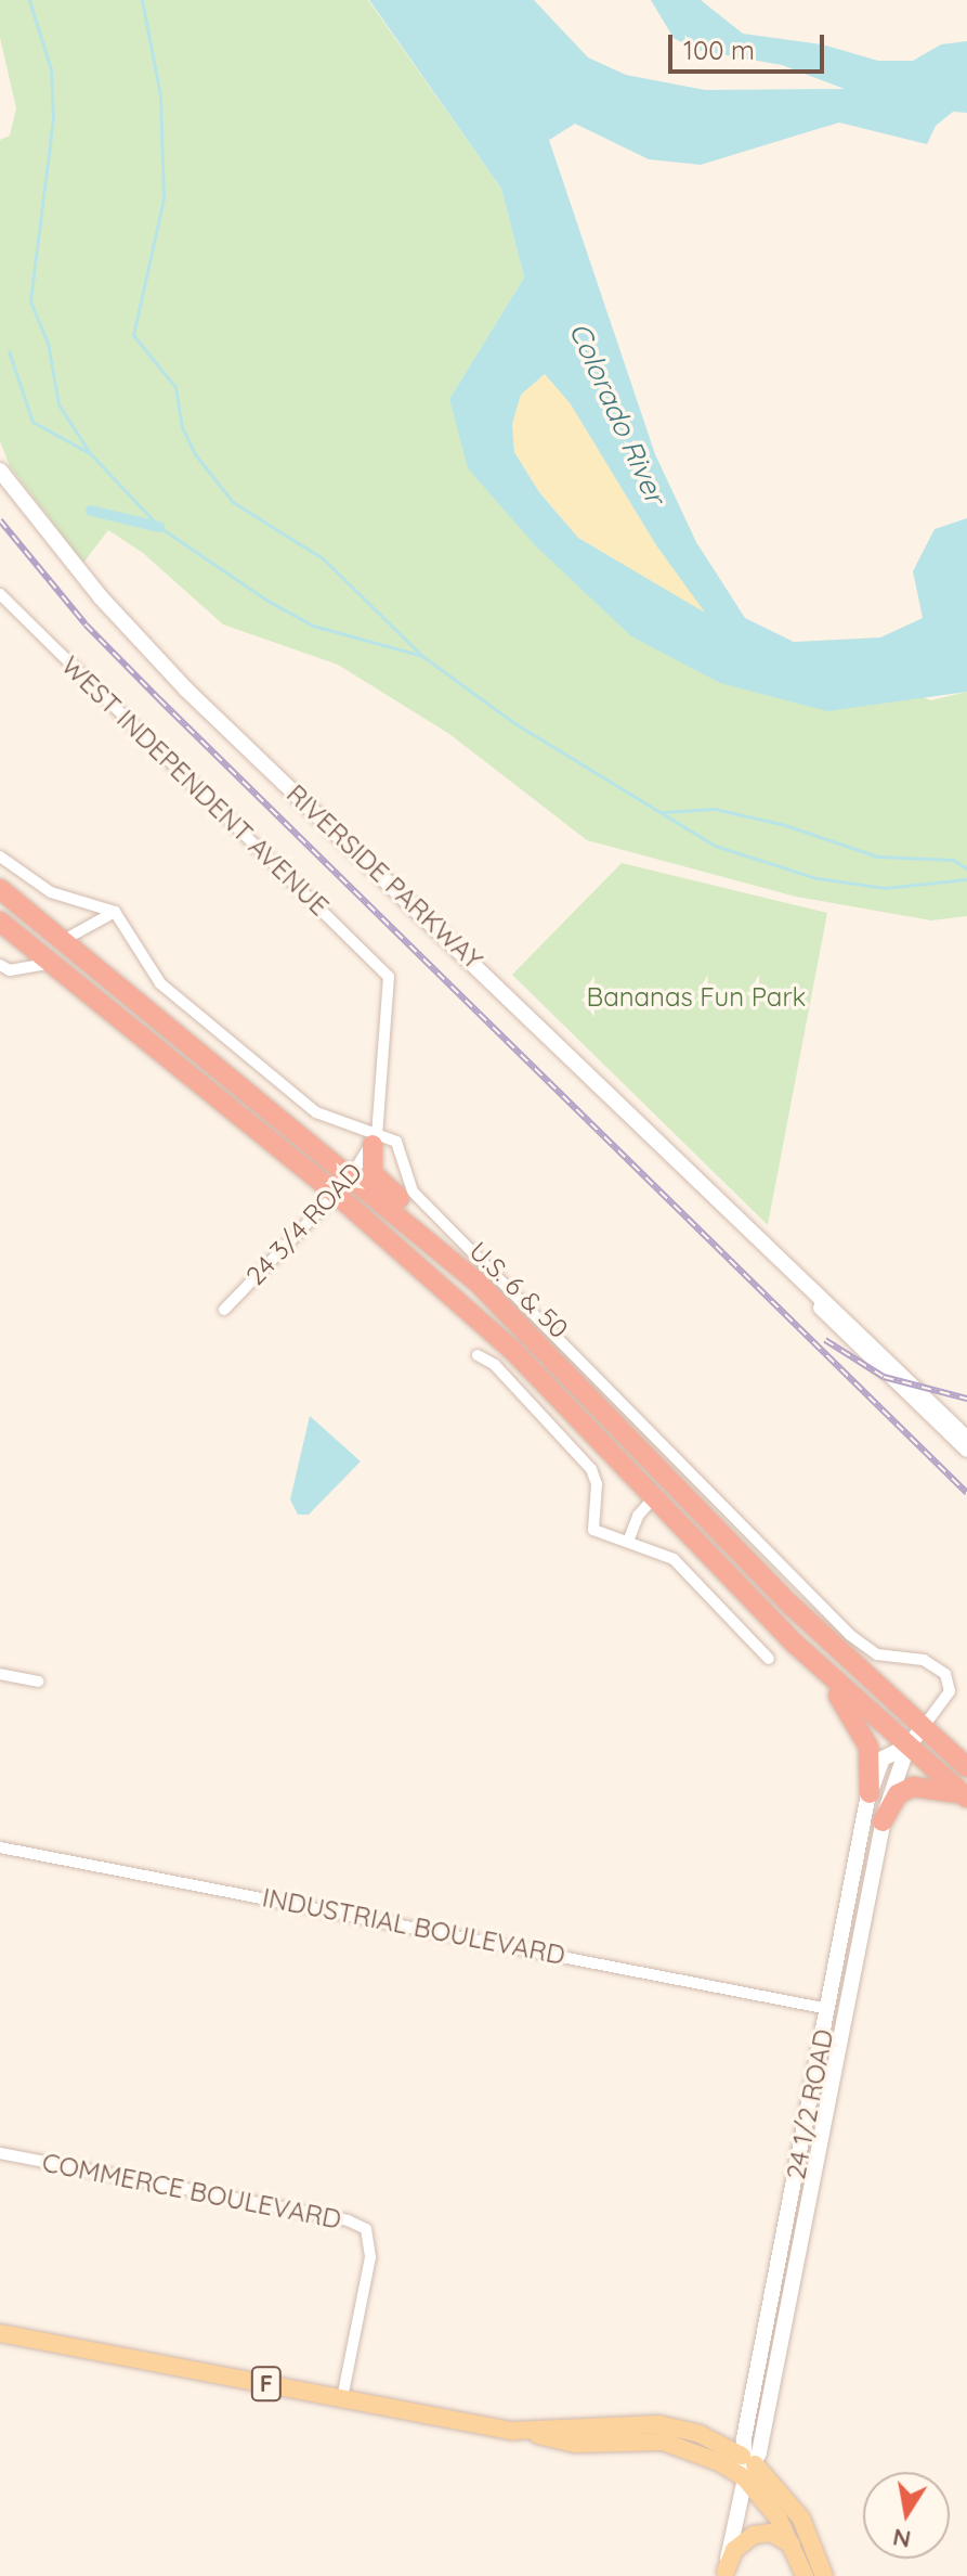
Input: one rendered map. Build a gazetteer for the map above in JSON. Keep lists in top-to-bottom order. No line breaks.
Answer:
{"streets":{"highway":["U.S. 6 & 50"],"main road":["RIVERSIDE PARKWAY","24 1/2 ROAD","F"],"street":["WEST INDEPENDENT AVENUE","24 3/4 ROAD","INDUSTRIAL BOULEVARD","COMMERCE BOULEVARD"]},"crossings":[["WEST INDEPENDENT AVENUE","24 3/4 ROAD"],["24 3/4 ROAD","U.S. 6 & 50"],["U.S. 6 & 50","24 1/2 ROAD"],["INDUSTRIAL BOULEVARD","24 1/2 ROAD"],["24 1/2 ROAD","F"],["COMMERCE BOULEVARD","F"]],"water":["Colorado River"],"parks":["Bananas Fun Park"],"scale_bar":"100 m","north":"bottom"}
